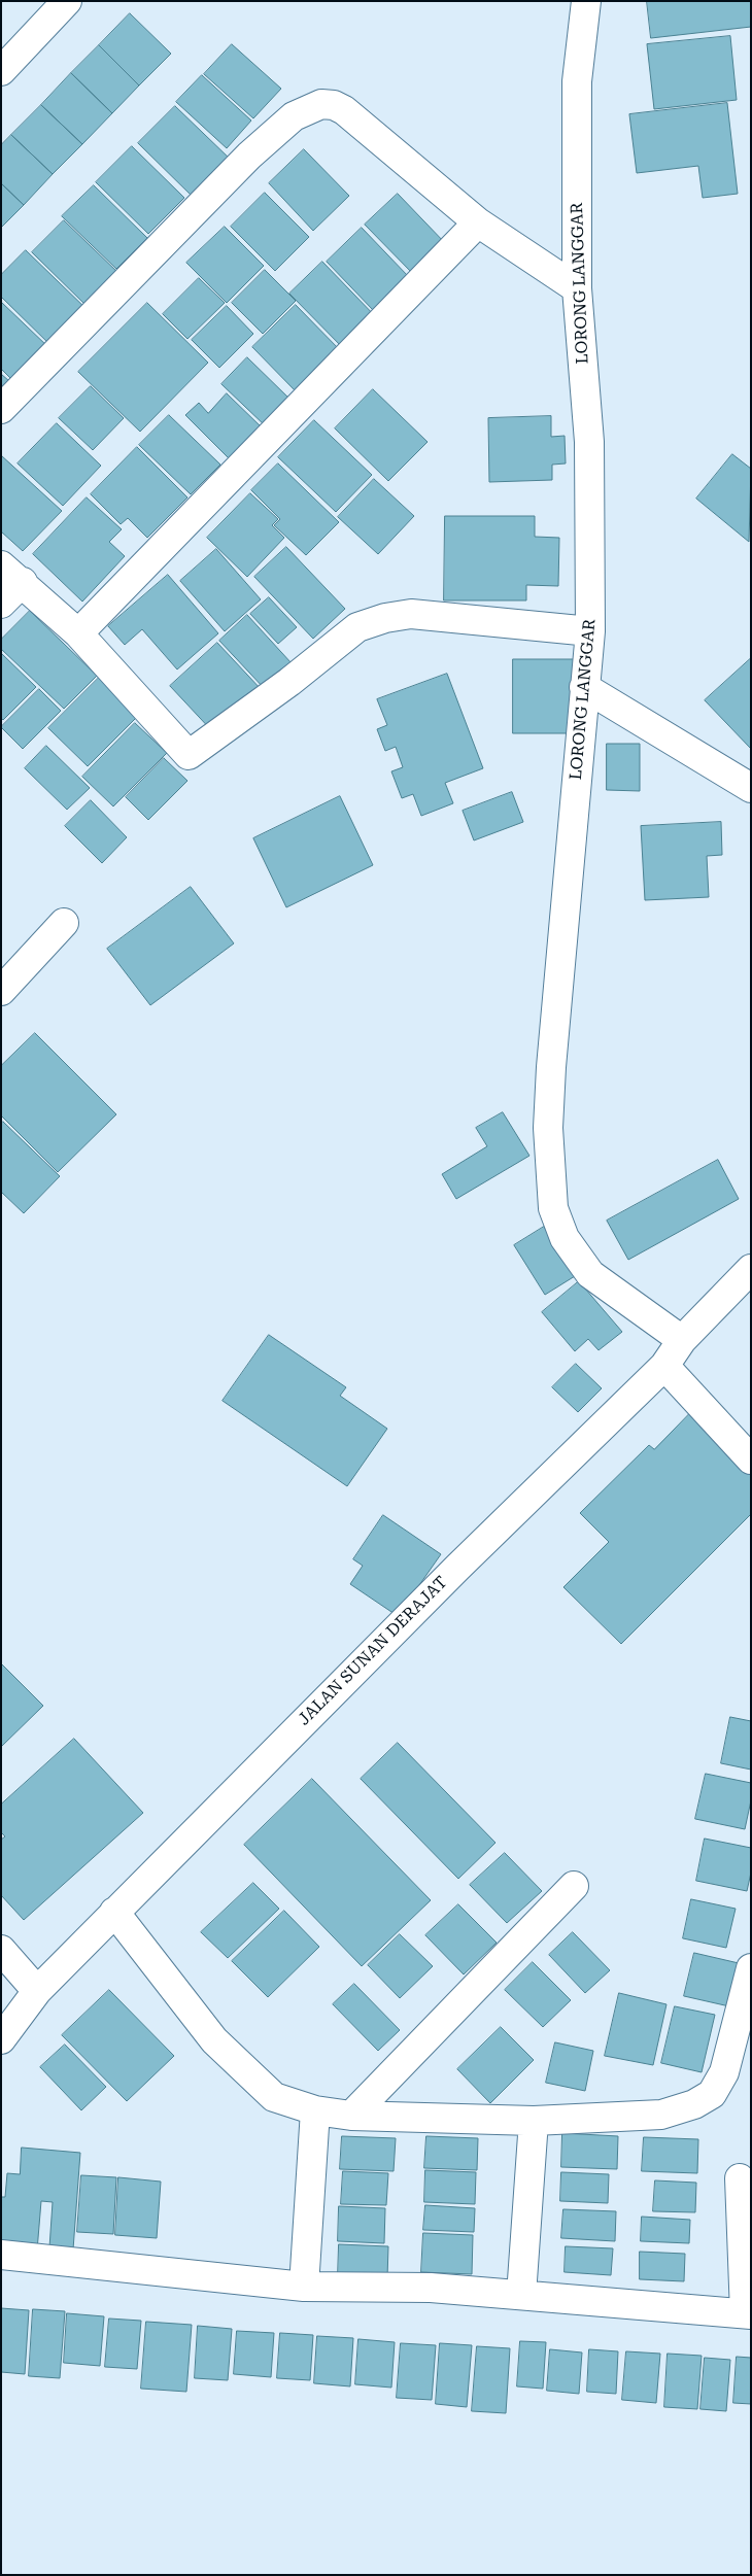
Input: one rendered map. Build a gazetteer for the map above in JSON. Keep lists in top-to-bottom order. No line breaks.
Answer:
{"streets":{"street":["LORONG LANGGAR","JALAN SUNAN DERAJAT"]},"crossings":[["LORONG LANGGAR","JALAN SUNAN DERAJAT"]]}
